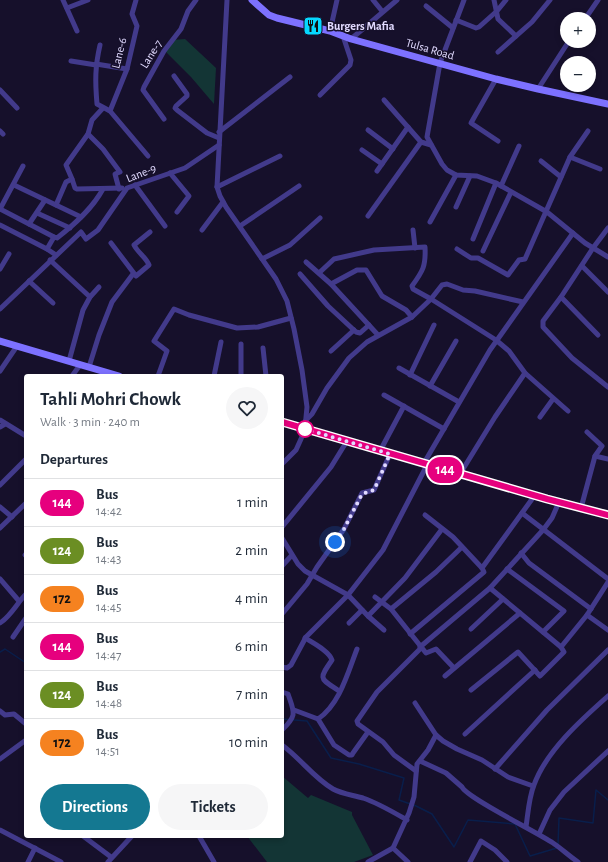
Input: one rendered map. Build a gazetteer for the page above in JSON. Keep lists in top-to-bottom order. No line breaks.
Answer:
{"streets":{"street":["Tulsa Road","Lane-6","Lane-7","Lane-9"]},"places":{"restaurant":["Burgers Mafia"]},"lines":["bus line 144"],"page":{"on_map":"144","map_buttons":["+","−"],"heading":[["Tahli Mohri Chowk","Walk · 3 min · 240 m"],"Departures"],"list":[{"mark":"144","name":"Bus","note":"14:42","value":"1 min"},{"mark":"124","name":"Bus","note":"14:43","value":"2 min"},{"mark":"172","name":"Bus","note":"14:45","value":"4 min"},{"mark":"144","name":"Bus","note":"14:47","value":"6 min"},{"mark":"124","name":"Bus","note":"14:48","value":"7 min"},{"mark":"172","name":"Bus","note":"14:51","value":"10 min"}],"buttons":["Directions","Tickets"]}}
